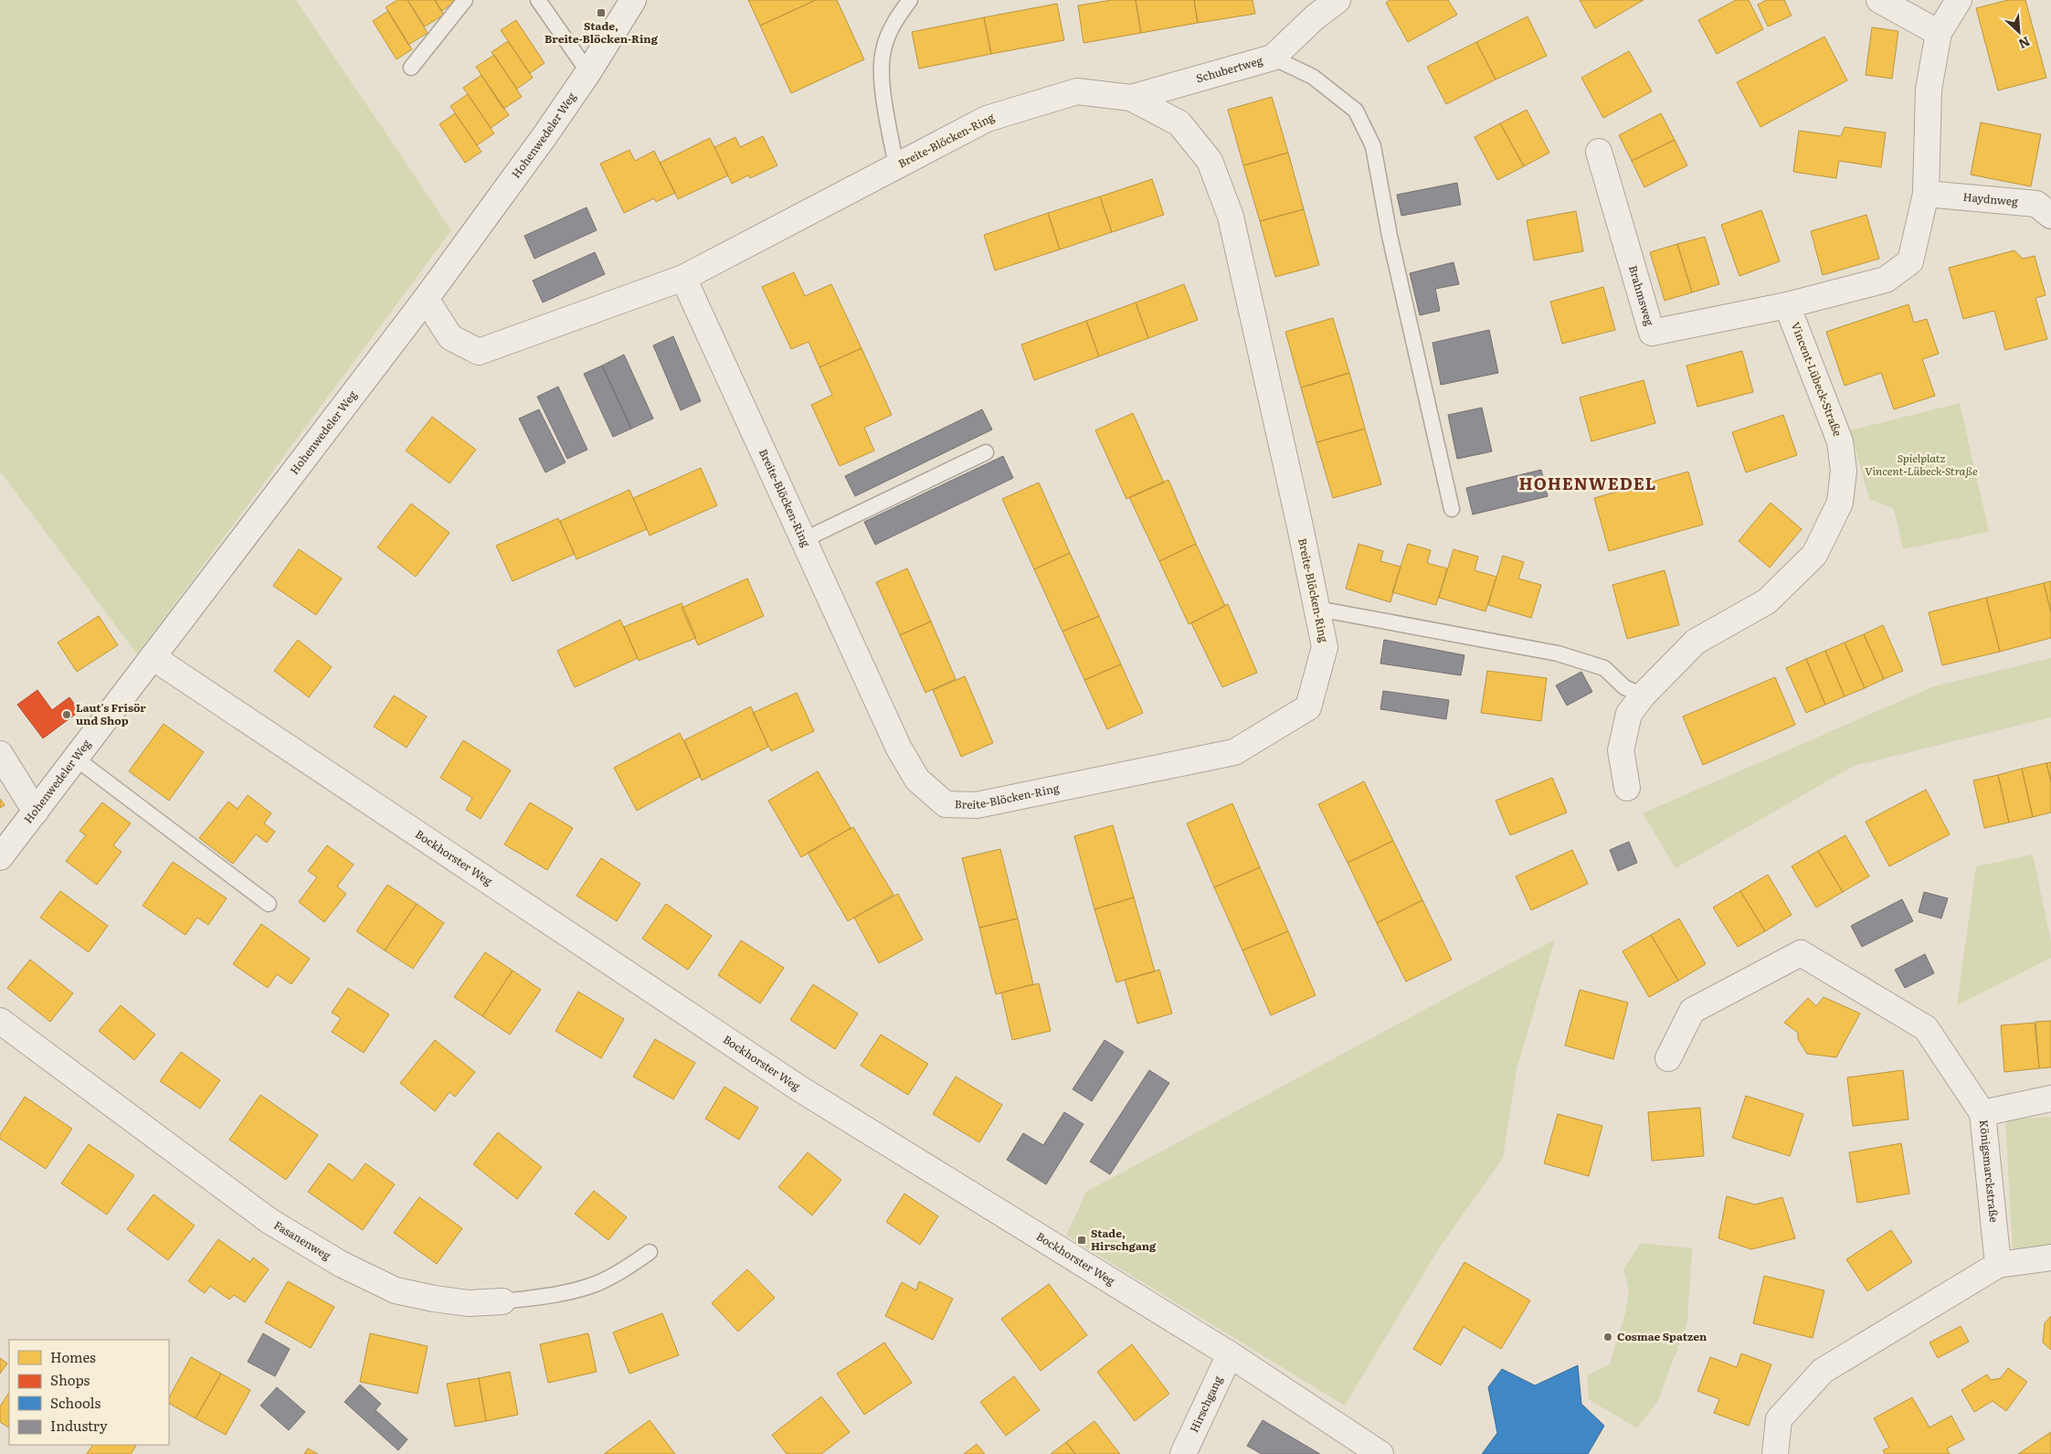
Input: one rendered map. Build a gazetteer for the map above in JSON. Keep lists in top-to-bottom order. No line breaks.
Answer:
{"streets":{"street":["Schubertweg","Hohenwedeler Weg","Breite-Blöcken-Ring","Haydnweg","Brahmsweg","Vincent-Lübeck-Straße","Bockhorster Weg","Königsmarckstraße","Fasanenweg","Hirschgang"]},"crossings":[["Schubertweg","Breite-Blöcken-Ring"],["Hohenwedeler Weg","Breite-Blöcken-Ring"],["Hohenwedeler Weg","Bockhorster Weg"],["Brahmsweg","Vincent-Lübeck-Straße"],["Bockhorster Weg","Hirschgang"]],"districts":["HOHENWEDEL"],"parks":["Spielplatz Vincent-Lübeck-Straße"],"places":{"transit":["Stade, Breite-Blöcken-Ring","Stade, Hirschgang"],"other":["Laut's Frisör und Shop","Cosmae Spatzen"]},"legend":["Homes","Shops","Schools","Industry"],"north":"bottom right"}
